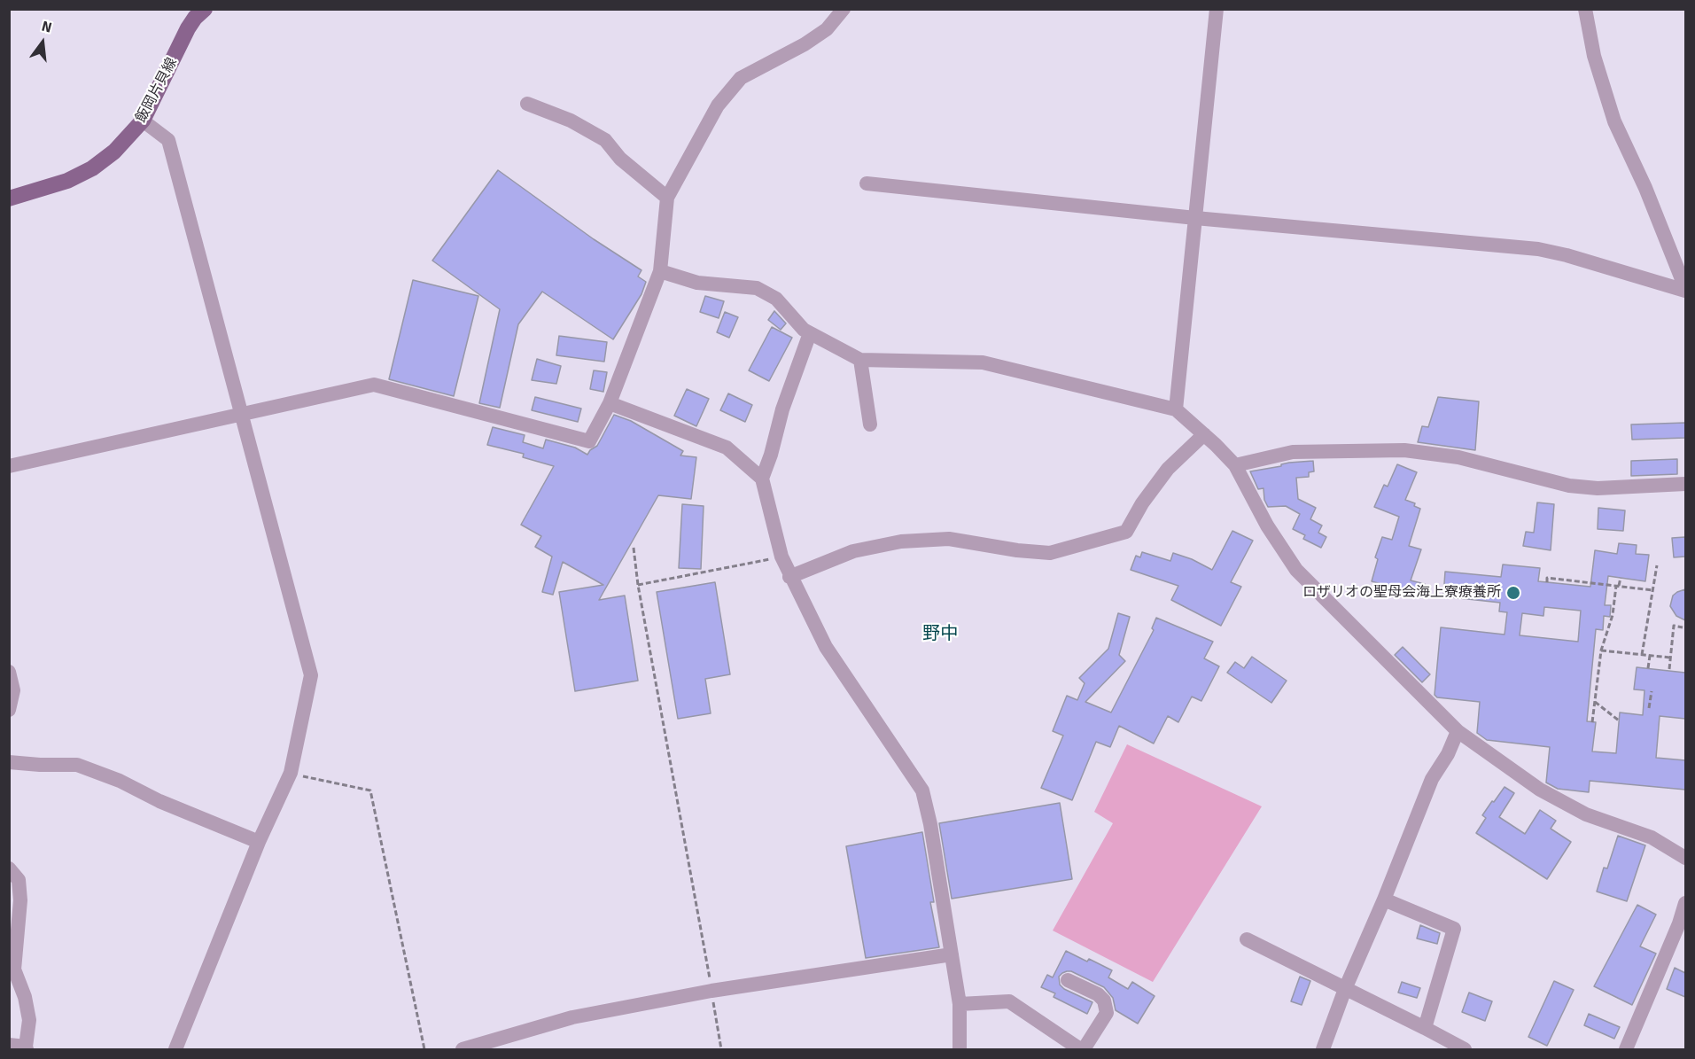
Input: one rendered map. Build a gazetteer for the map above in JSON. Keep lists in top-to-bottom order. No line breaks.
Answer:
{"streets":{"main road":["飯岡片貝線"]},"districts":["野中"],"places":["ロザリオの聖母会海上寮療養所"],"north":"top"}
